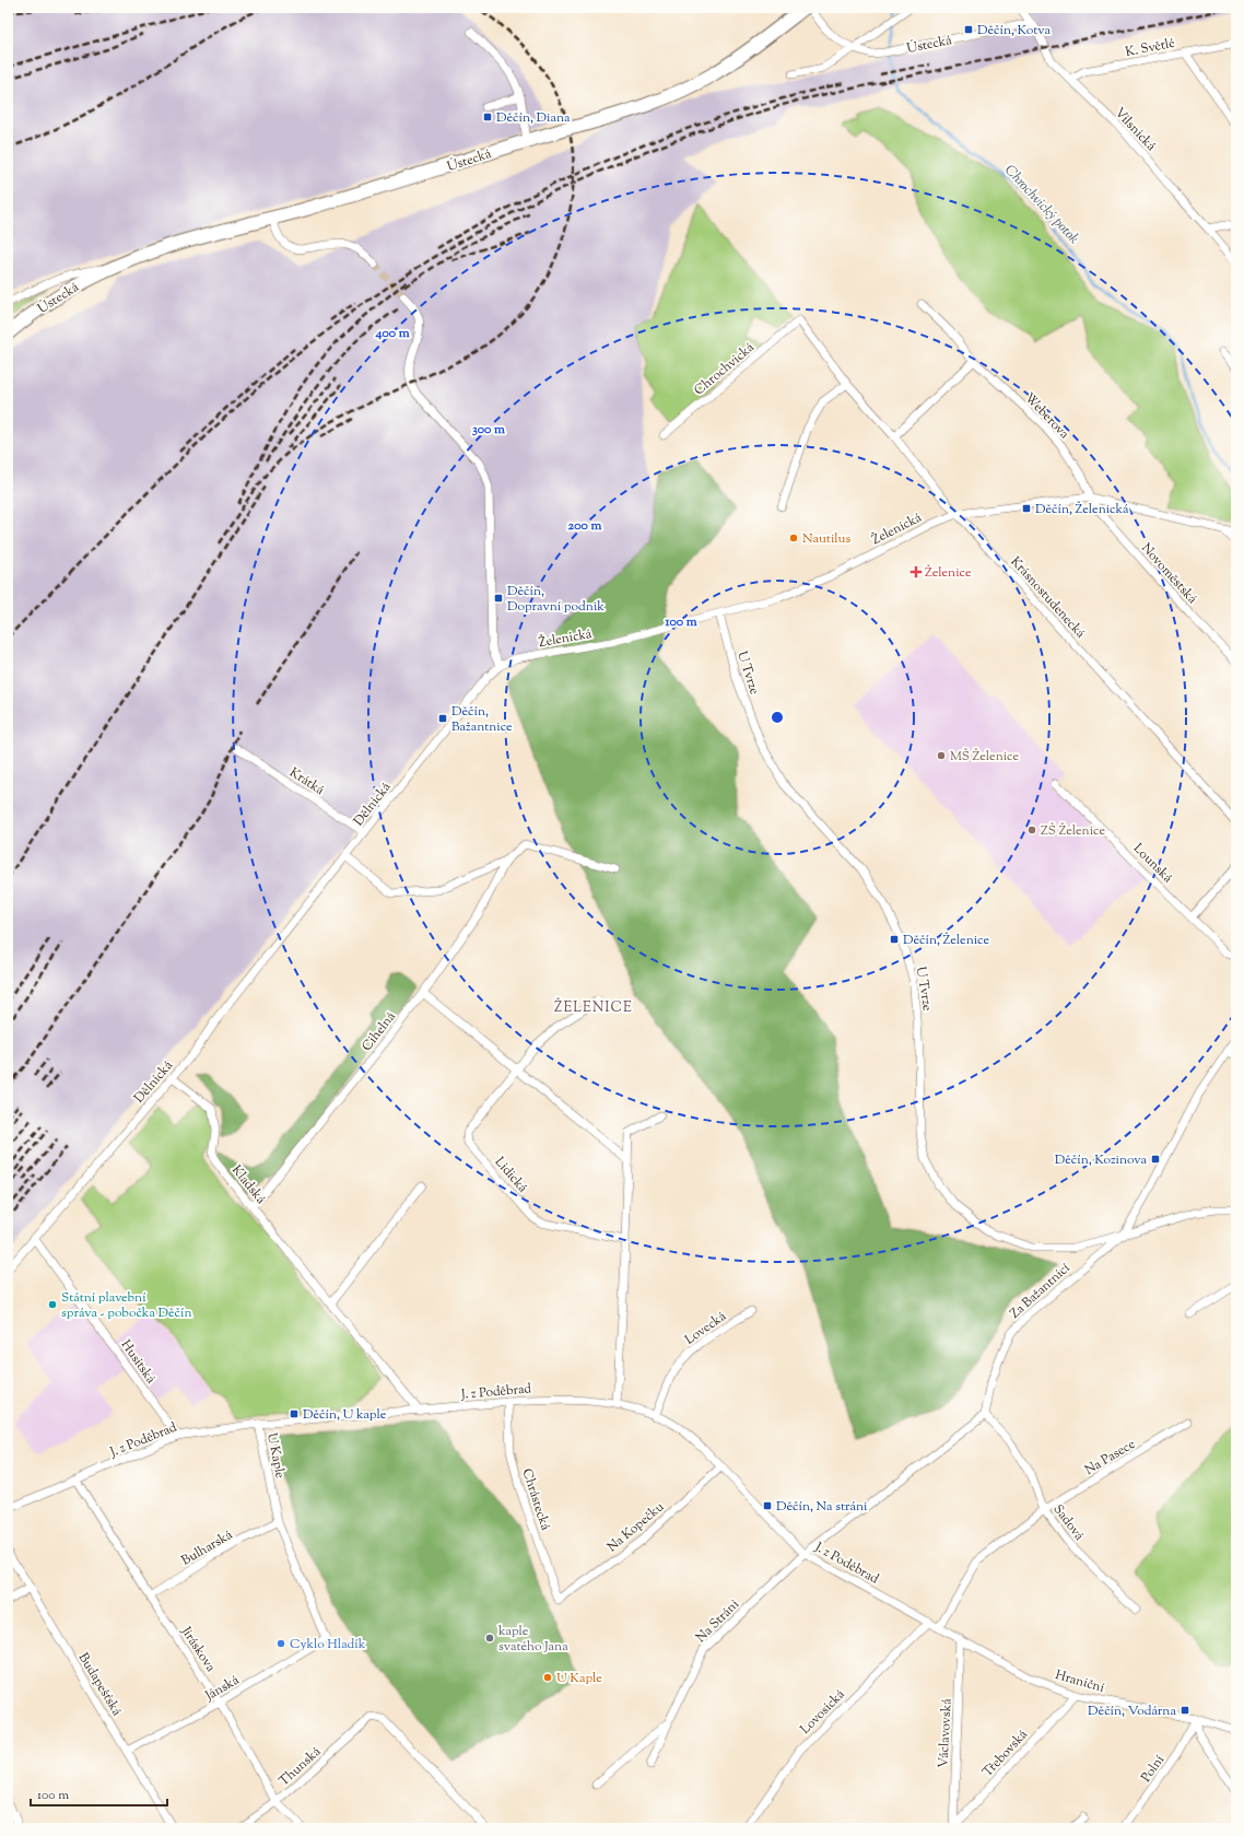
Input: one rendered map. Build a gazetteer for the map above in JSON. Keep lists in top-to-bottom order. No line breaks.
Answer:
{"streets":{"main road":["Ústecká"],"street":["K. Světlé","Vilsnická","Chrochvická","Weberova","Želenická","Novoměstská","Krásnostudenecká","U Tvrze","Krátká","Dělnická","Lounská","Cihelná","Lidická","Kladská","Za Bažantnicí","Lovecká","Husitská","J. z Poděbrad","U Kaple","Na Pasece","Chrástecká","Sadová","Na Kopečku","Bulharská","Na Stráni","Jiráskova","Hraniční","Budapešťská","Jánská","Lovosická","Václavovská","Třebovská","Thunská","Polní"]},"crossings":[["Ústecká","Vilsnická"],["K. Světlé","Vilsnická"],["Chrochvická","Krásnostudenecká"],["Weberova","Želenická"],["Weberova","Novoměstská"],["Želenická","Novoměstská"],["Želenická","Krásnostudenecká"],["Želenická","U Tvrze"],["Želenická","Dělnická"],["U Tvrze","Za Bažantnicí"],["Krátká","Dělnická"],["Dělnická","Kladská"],["Dělnická","Husitská"],["Cihelná","Kladská"],["Kladská","J. z Poděbrad"],["Za Bažantnicí","Sadová"],["Lovecká","J. z Poděbrad"],["Husitská","J. z Poděbrad"],["J. z Poděbrad","U Kaple"],["J. z Poděbrad","Chrástecká"],["J. z Poděbrad","Na Kopečku"],["J. z Poděbrad","Na Stráni"],["J. z Poděbrad","Jiráskova"],["J. z Poděbrad","Hraniční"],["J. z Poděbrad","Lovosická"],["U Kaple","Bulharská"],["U Kaple","Jánská"],["Na Pasece","Sadová"],["Chrástecká","Na Kopečku"],["Bulharská","Jiráskova"],["Jiráskova","Jánská"],["Jiráskova","Thunská"],["Hraniční","Lovosická"],["Hraniční","Václavovská"],["Hraniční","Třebovská"],["Hraniční","Polní"],["Budapešťská","Jánská"],["Václavovská","Třebovská"]],"districts":["ŽELENICE"],"water":["Chrochvický potok"],"places":{"transit":["Děčín, Kotva","Děčín, Diana","Děčín, Želenická","Děčín, Dopravní podnik","Děčín, Bažantnice","Děčín, Želenice","Děčín, Kozinova","Děčín, U kaple","Děčín, Na stráni","Děčín, Vodárna"],"other":["Nautilus","MŠ Želenice","ZŠ Želenice","Státní plavební správa - pobočka Děčín","kaple svatého Jana","Cyklo Hladík","U Kaple"],"health":["Želenice"]},"scale_bar":"100 m","rings":["400 m","300 m","200 m","100 m"]}
